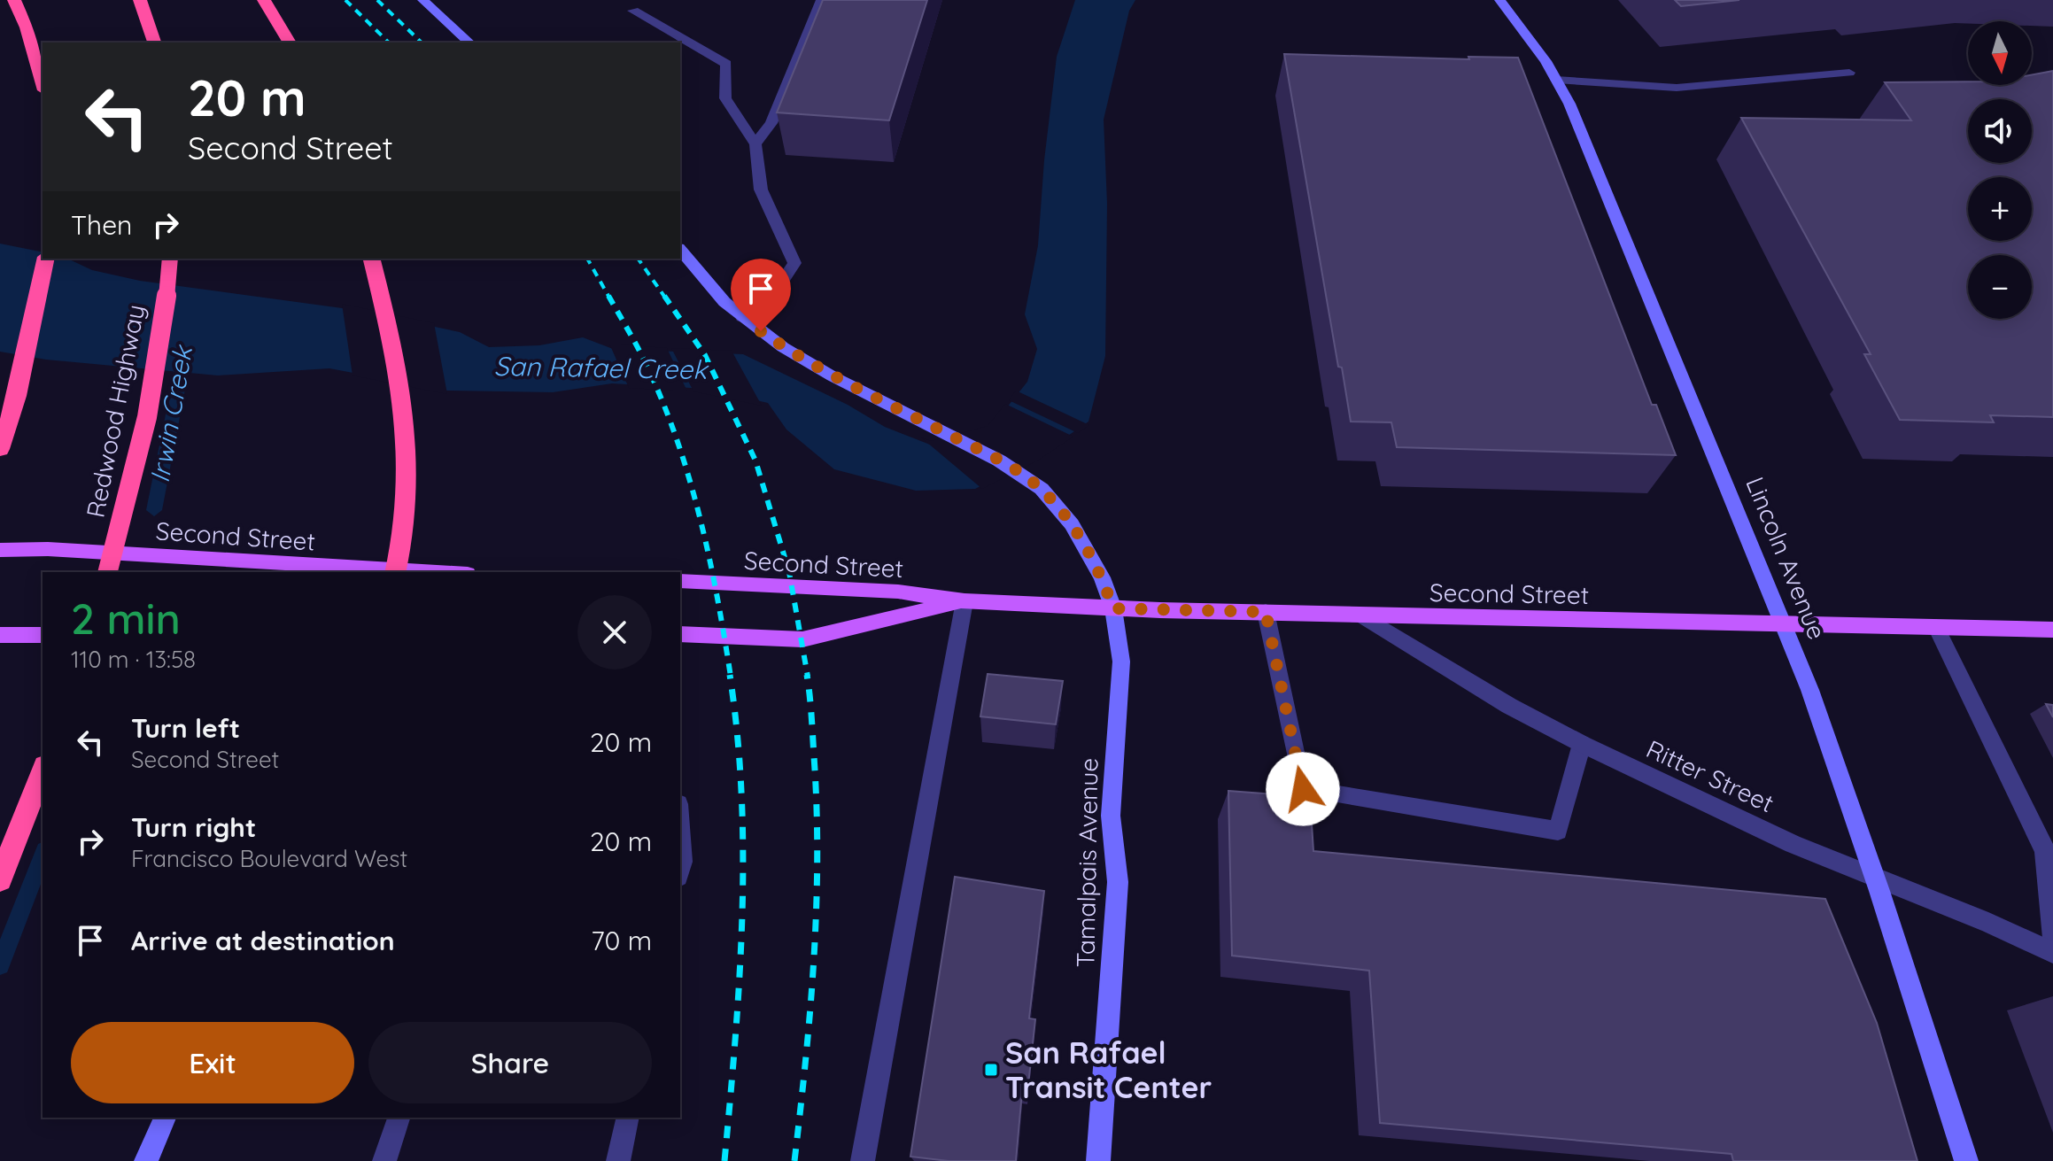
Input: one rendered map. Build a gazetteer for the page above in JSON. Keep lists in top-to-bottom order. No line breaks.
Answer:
{"streets":{"highway":["Redwood Highway"],"main road":["Second Street"],"street":["Lincoln Avenue","Ritter Street","Tamalpais Avenue"]},"crossings":[["Second Street","Lincoln Avenue"],["Second Street","Ritter Street"],["Second Street","Tamalpais Avenue"],["Lincoln Avenue","Ritter Street"]],"water":["San Rafael Creek","Irwin Creek"],"places":{"transit":["San Rafael Transit Center"]},"north":"bottom","page":{"map_buttons":["+","−"],"turn":["20 m","Second Street"],"then":"Then","heading":["2 min","110 m · 13:58"],"list":[{"name":"Turn left","note":"Second Street","value":"20 m"},{"name":"Turn right","note":"Francisco Boulevard West","value":"20 m"},{"name":"Arrive at destination","value":"70 m"}],"buttons":["Exit","Share"]}}
